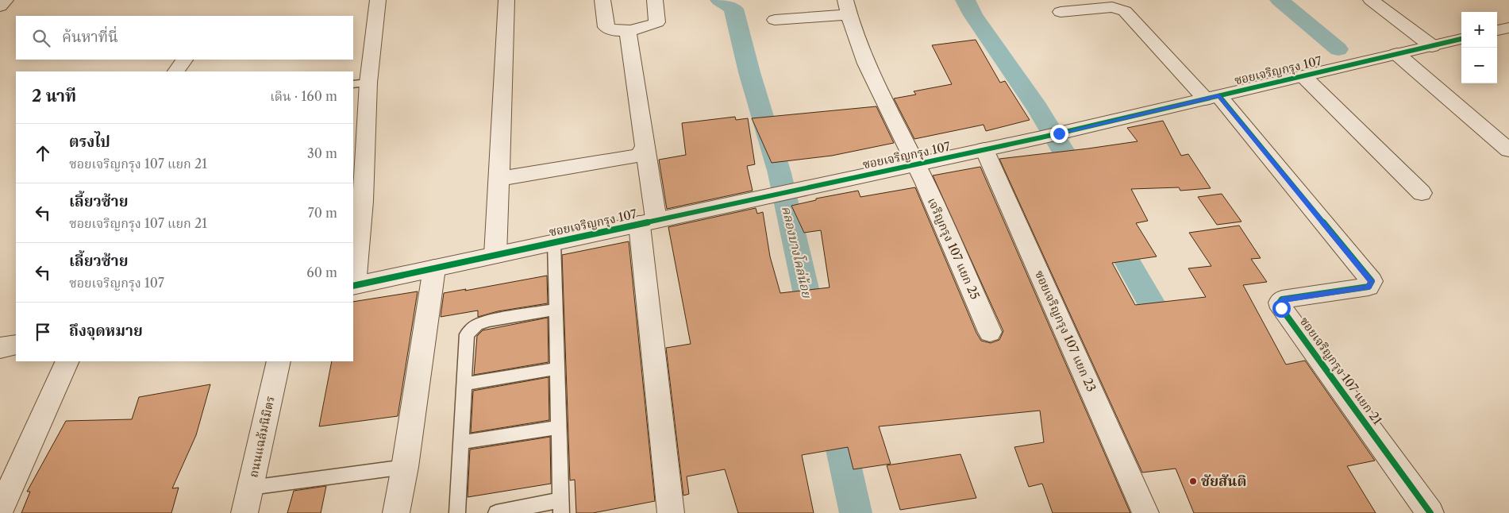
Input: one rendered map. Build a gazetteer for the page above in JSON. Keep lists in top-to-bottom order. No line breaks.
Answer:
{"streets":{"street":["ซอยเจริญกรุง 107","เจริญกรุง 107 แยก 25","ซอยเจริญกรุง 107 แยก 23","ซอยเจริญกรุง 107 แยก 21","ถนนแฉล้มนิมิตร"]},"crossings":[["ซอยเจริญกรุง 107","เจริญกรุง 107 แยก 25"],["ซอยเจริญกรุง 107","ซอยเจริญกรุง 107 แยก 23"],["ซอยเจริญกรุง 107","ซอยเจริญกรุง 107 แยก 21"]],"water":["คลองบางโคล่น้อย"],"places":["ชัยสันติ"],"page":{"map_buttons":["+","−"],"search":"ค้นหาที่นี่","heading":["2 นาที","เดิน · 160 m"],"list":[["ตรงไป","ซอยเจริญกรุง 107 แยก 21","30 m"],["เลี้ยวซ้าย","ซอยเจริญกรุง 107 แยก 21","70 m"],["เลี้ยวซ้าย","ซอยเจริญกรุง 107","60 m"],"ถึงจุดหมาย"]}}
